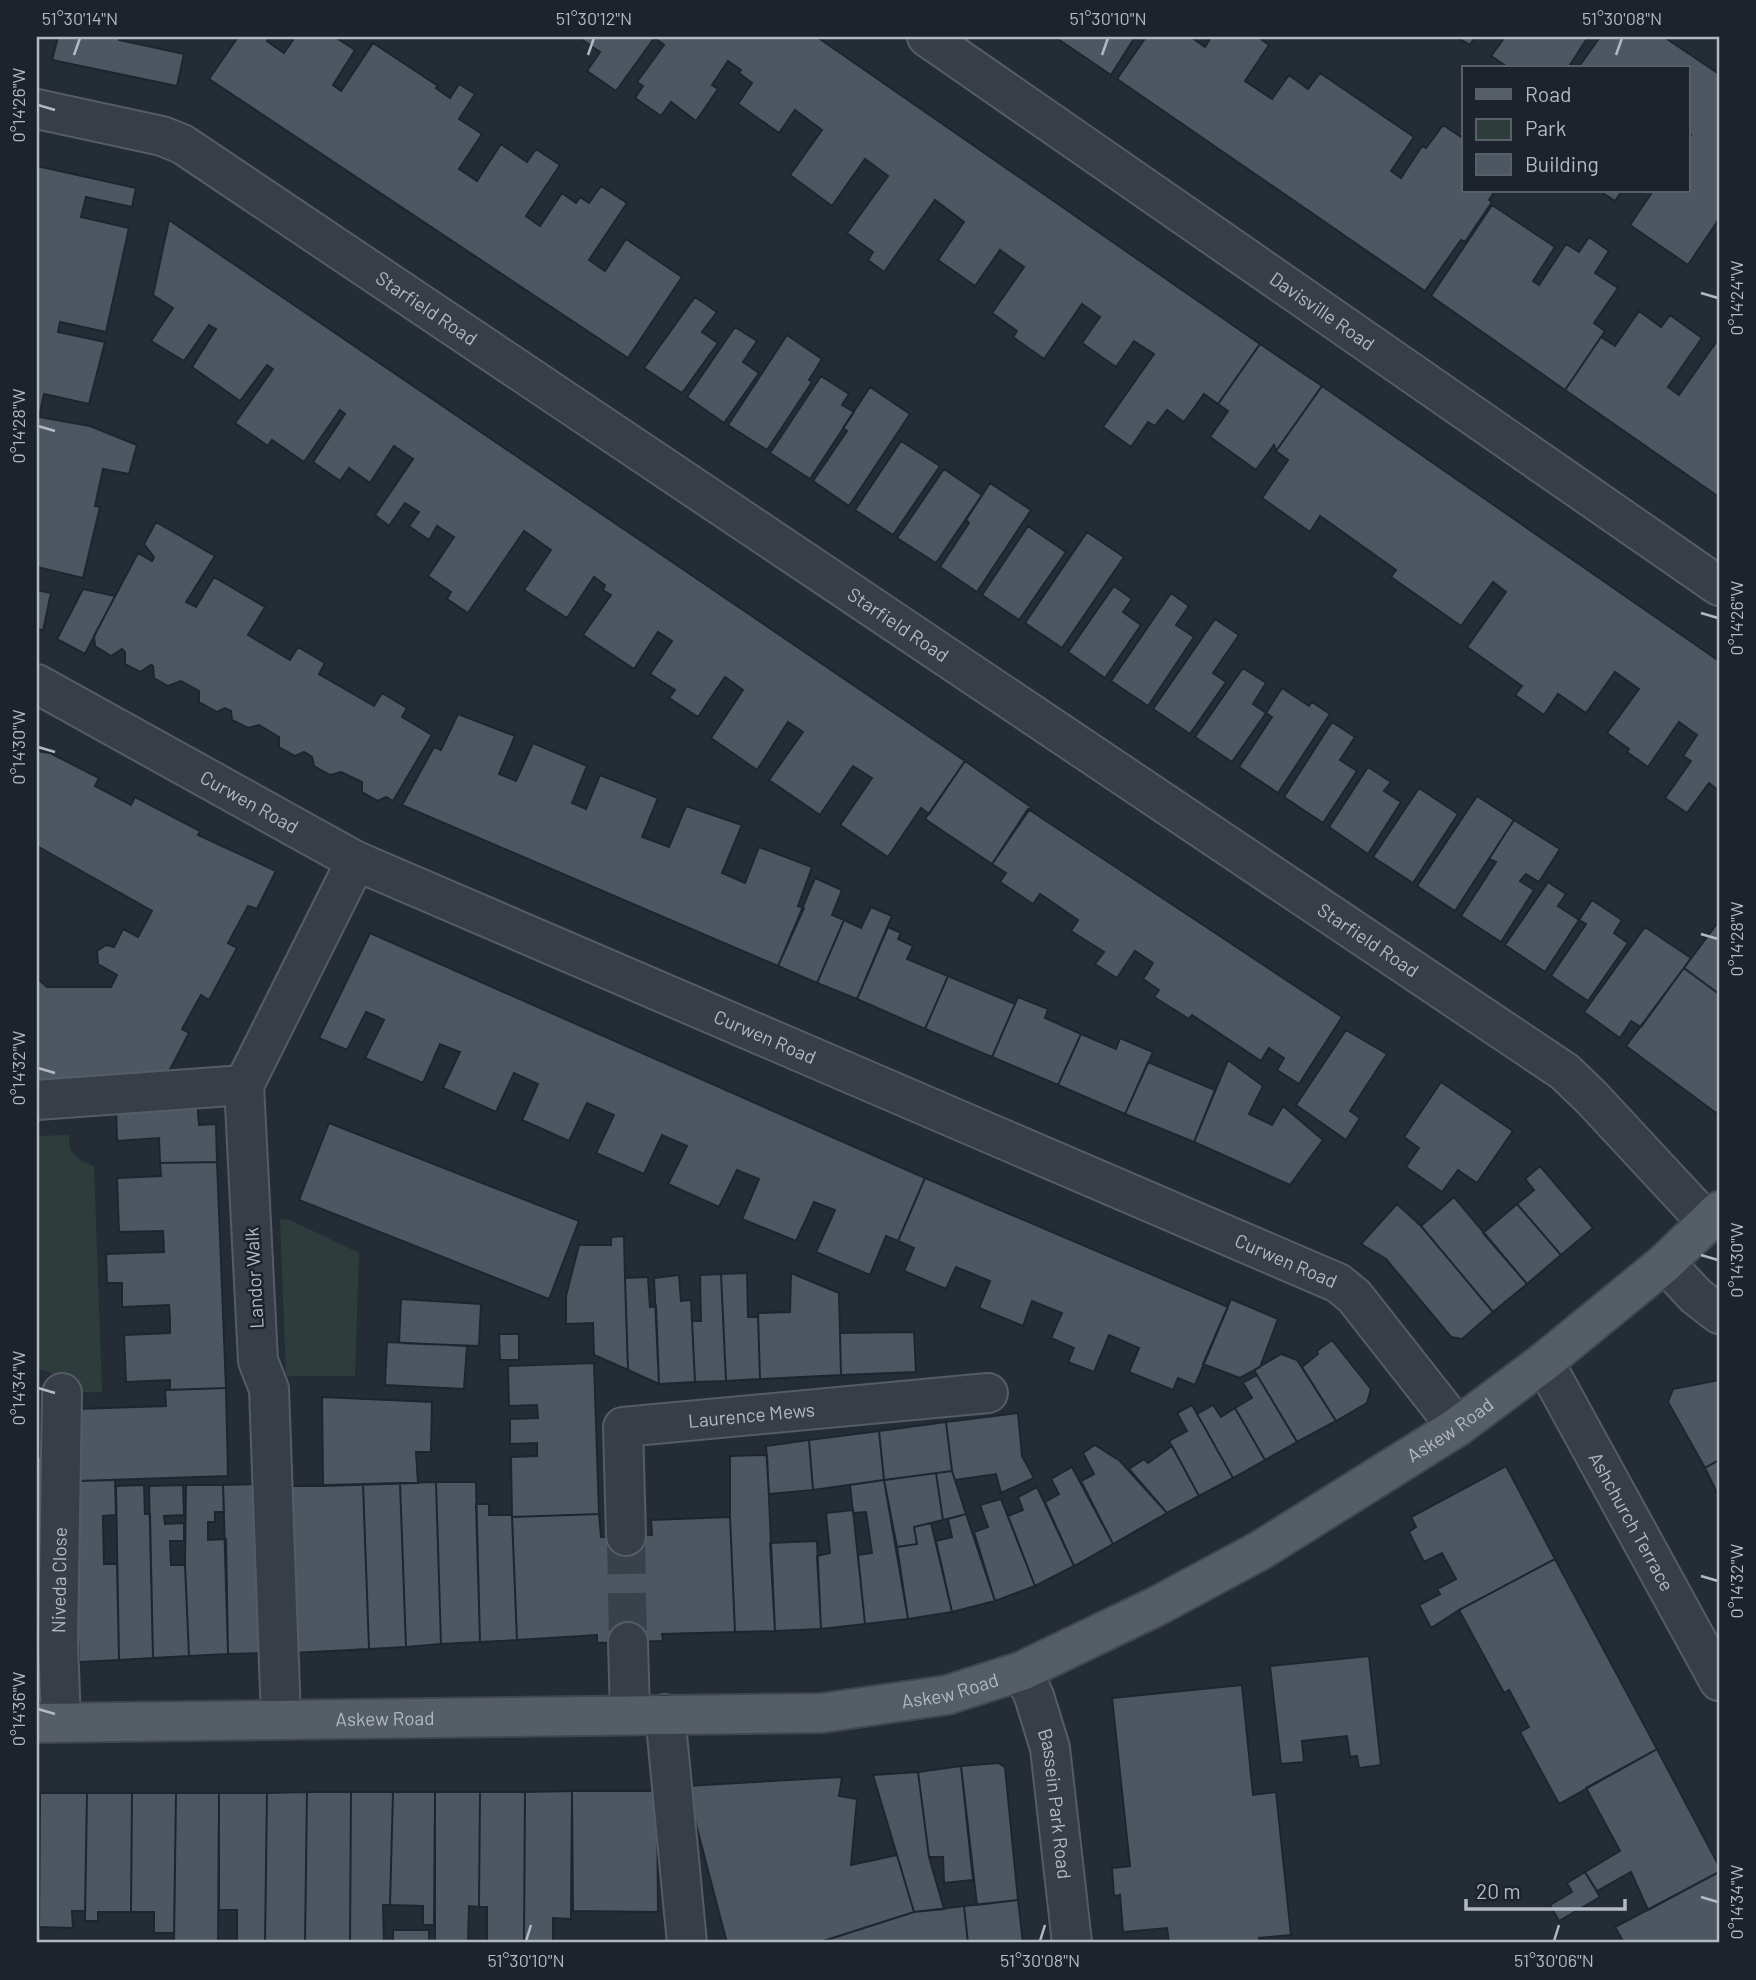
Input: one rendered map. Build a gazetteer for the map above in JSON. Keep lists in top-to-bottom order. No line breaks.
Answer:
{"streets":{"main road":["Askew Road"],"street":["Starfield Road","Davisville Road","Curwen Road","Landor Walk","Laurence Mews","Ashchurch Terrace","Niveda Close","Bassein Park Road"]},"crossings":[["Starfield Road","Askew Road"],["Curwen Road","Landor Walk"],["Curwen Road","Askew Road"],["Landor Walk","Askew Road"],["Askew Road","Ashchurch Terrace"],["Askew Road","Niveda Close"],["Askew Road","Bassein Park Road"]],"legend":["Road","Park","Building"],"scale_bar":"20 m","coordinates":["51°30'14\"N","51°30'12\"N","51°30'10\"N","51°30'08\"N","0°14'26\"W","0°14'24\"W","0°14'28\"W","0°14'30\"W","0°14'32\"W","0°14'34\"W","0°14'36\"W","51°30'06\"N"]}
